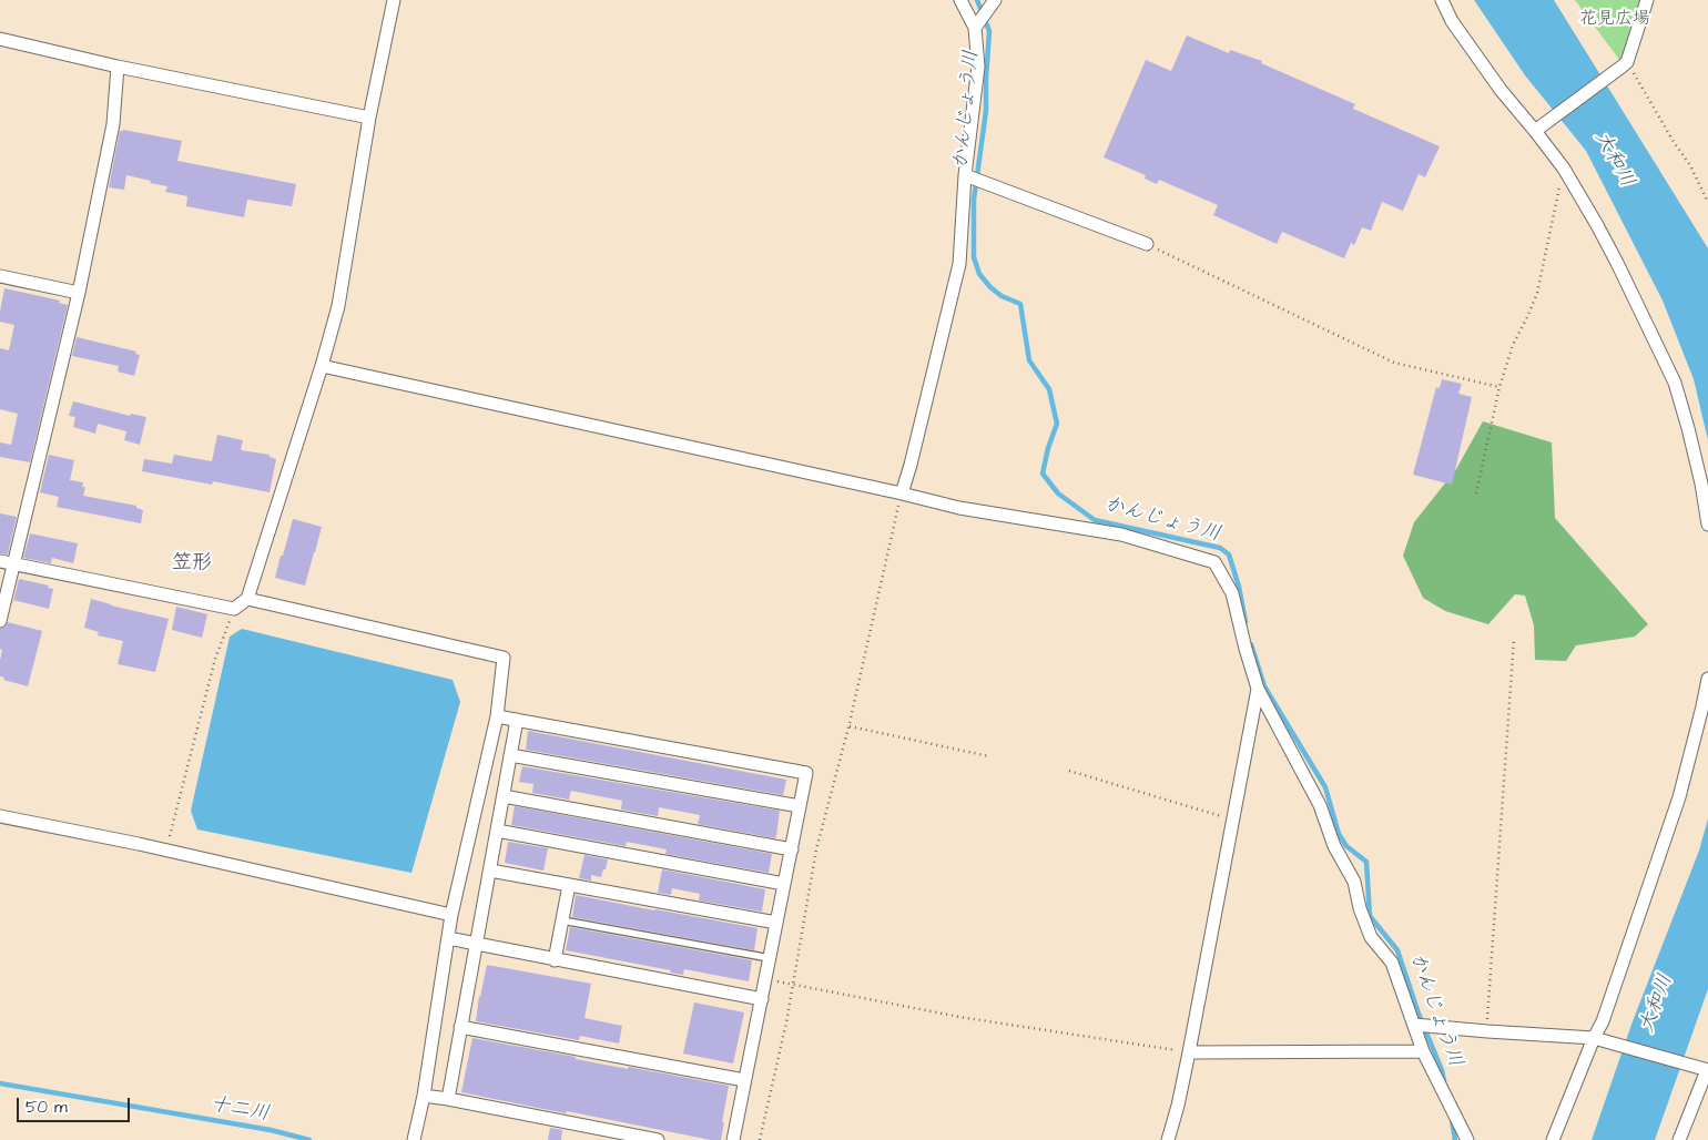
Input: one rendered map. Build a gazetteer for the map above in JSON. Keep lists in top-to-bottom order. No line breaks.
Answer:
{"districts":["笠形"],"water":["かんじょう川","大和川","十二川"],"parks":["花見広場"],"scale_bar":"50 m"}
